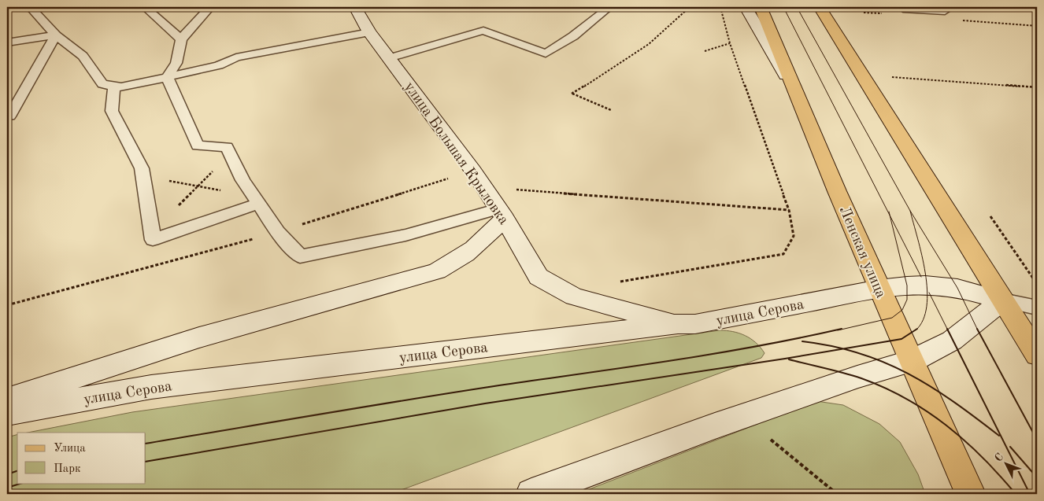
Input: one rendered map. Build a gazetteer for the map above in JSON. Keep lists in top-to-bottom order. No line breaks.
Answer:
{"streets":{"main road":["Ленская улица"],"street":["улица Большая Крыловка","улица Серова"]},"crossings":[["улица Большая Крыловка","улица Серова"],["Ленская улица","улица Серова"]],"legend":["Улица","Парк"],"north":"top left"}
